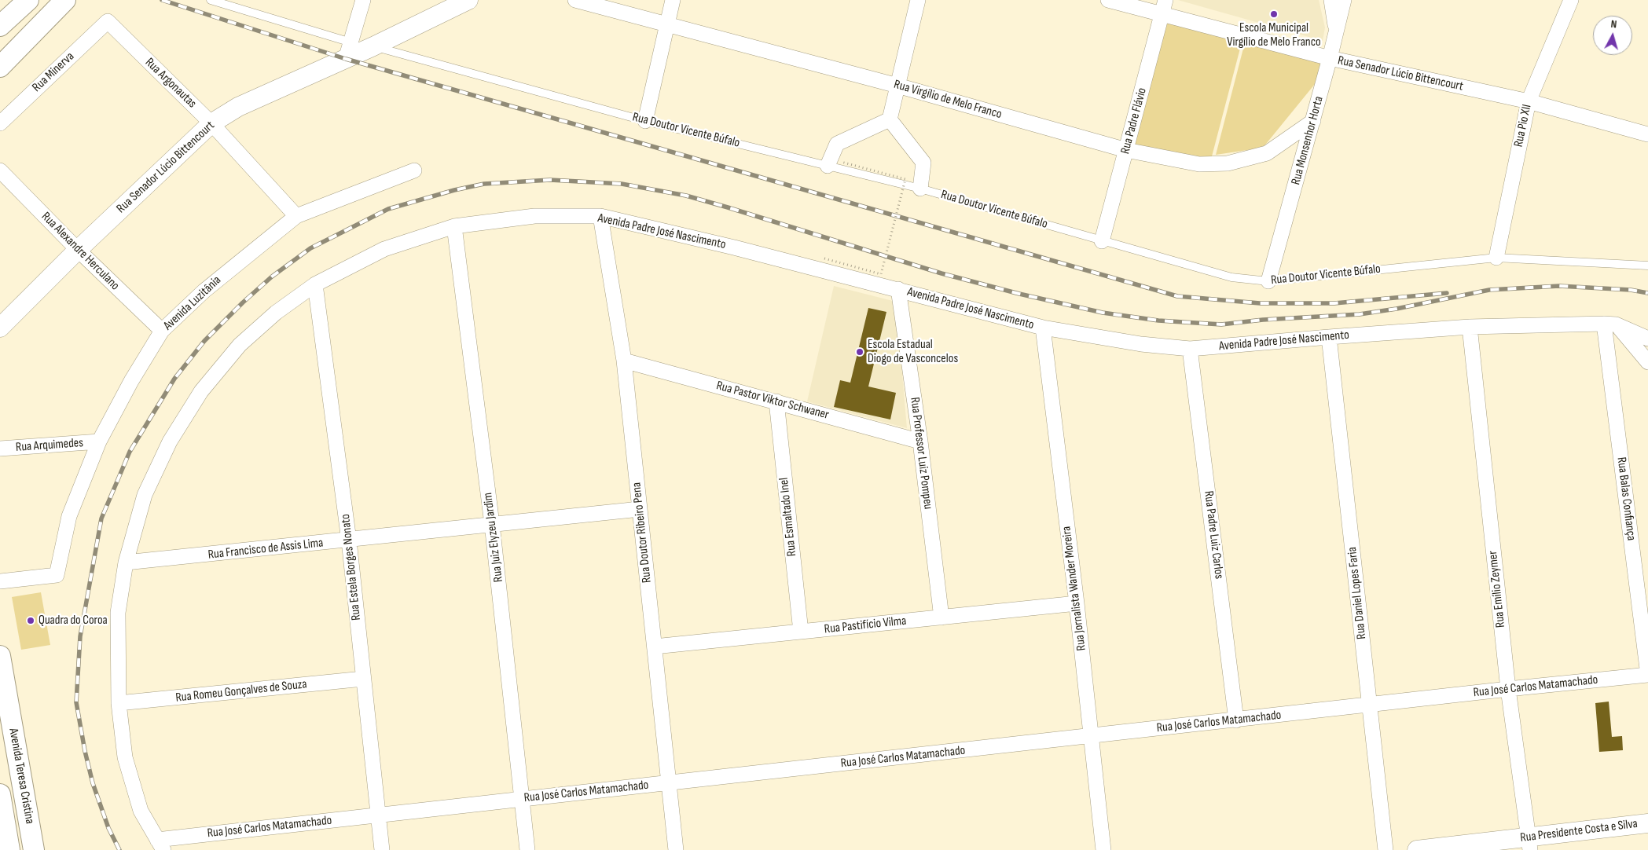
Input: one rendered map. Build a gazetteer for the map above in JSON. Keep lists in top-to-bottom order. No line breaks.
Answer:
{"streets":{"main road":["Avenida Teresa Cristina"],"street":["Rua Minerva","Rua Senador Lúcio Bittencourt","Rua Argonautas","Rua Virgílio de Melo Franco","Rua Padre Flávio","Rua Pio XII","Rua Monsenhor Horta","Avenida Padre José Nascimento","Rua Alexandre Herculano","Avenida Luzitânia","Rua Pastor Viktor Schwaner","Rua Arquimedes","Rua Professor Luiz Pompeu","Rua Balas Confiança","Rua Esmaltado Inel","Rua Doutor Ribeiro Pena","Rua Padre Luiz Carlos","Rua Juiz Elyzeu Jardim","Rua Francisco de Assis Lima","Rua Estela Borges Nonato","Rua Jornalista Wander Moreira","Rua Emílio Zeymer","Rua Daniel Lopes Faria","Rua Pastifício Vilma","Rua José Carlos Matamachado","Rua Romeu Gonçalves de Souza","Rua Presidente Costa e Silva"],"lane":["Rua Doutor Vicente Búfalo"]},"crossings":[["Rua Minerva","Rua Argonautas"],["Rua Senador Lúcio Bittencourt","Rua Argonautas"],["Rua Senador Lúcio Bittencourt","Rua Padre Flávio"],["Rua Senador Lúcio Bittencourt","Rua Pio XII"],["Rua Senador Lúcio Bittencourt","Rua Doutor Vicente Búfalo"],["Rua Senador Lúcio Bittencourt","Rua Monsenhor Horta"],["Rua Senador Lúcio Bittencourt","Rua Alexandre Herculano"],["Rua Argonautas","Avenida Luzitânia"],["Rua Virgílio de Melo Franco","Rua Padre Flávio"],["Rua Virgílio de Melo Franco","Rua Monsenhor Horta"],["Rua Padre Flávio","Rua Doutor Vicente Búfalo"],["Rua Pio XII","Rua Doutor Vicente Búfalo"],["Rua Doutor Vicente Búfalo","Rua Monsenhor Horta"],["Avenida Padre José Nascimento","Rua Professor Luiz Pompeu"],["Avenida Padre José Nascimento","Rua Balas Confiança"],["Avenida Padre José Nascimento","Rua Doutor Ribeiro Pena"],["Avenida Padre José Nascimento","Rua Padre Luiz Carlos"],["Avenida Padre José Nascimento","Rua Juiz Elyzeu Jardim"],["Avenida Padre José Nascimento","Rua Francisco de Assis Lima"],["Avenida Padre José Nascimento","Rua Estela Borges Nonato"],["Avenida Padre José Nascimento","Rua Jornalista Wander Moreira"],["Avenida Padre José Nascimento","Rua Emílio Zeymer"],["Avenida Padre José Nascimento","Rua Daniel Lopes Faria"],["Avenida Padre José Nascimento","Rua José Carlos Matamachado"],["Avenida Padre José Nascimento","Rua Romeu Gonçalves de Souza"],["Rua Alexandre Herculano","Avenida Luzitânia"],["Avenida Luzitânia","Rua Arquimedes"],["Rua Pastor Viktor Schwaner","Rua Professor Luiz Pompeu"],["Rua Pastor Viktor Schwaner","Rua Esmaltado Inel"],["Rua Pastor Viktor Schwaner","Rua Doutor Ribeiro Pena"],["Rua Professor Luiz Pompeu","Rua Pastifício Vilma"],["Rua Balas Confiança","Rua José Carlos Matamachado"],["Rua Esmaltado Inel","Rua Pastifício Vilma"],["Rua Doutor Ribeiro Pena","Rua Francisco de Assis Lima"],["Rua Doutor Ribeiro Pena","Rua Pastifício Vilma"],["Rua Doutor Ribeiro Pena","Rua José Carlos Matamachado"],["Rua Padre Luiz Carlos","Rua José Carlos Matamachado"],["Rua Juiz Elyzeu Jardim","Rua Francisco de Assis Lima"],["Rua Juiz Elyzeu Jardim","Rua José Carlos Matamachado"],["Rua Francisco de Assis Lima","Rua Estela Borges Nonato"],["Rua Estela Borges Nonato","Rua José Carlos Matamachado"],["Rua Estela Borges Nonato","Rua Romeu Gonçalves de Souza"],["Rua Jornalista Wander Moreira","Rua Pastifício Vilma"],["Rua Jornalista Wander Moreira","Rua José Carlos Matamachado"],["Rua Emílio Zeymer","Rua José Carlos Matamachado"],["Rua Emílio Zeymer","Rua Presidente Costa e Silva"],["Rua Daniel Lopes Faria","Rua José Carlos Matamachado"]],"places":["Escola Municipal Virgílio de Melo Franco","Escola Estadual Diogo de Vasconcelos","Quadra do Coroa"],"north":"top"}
